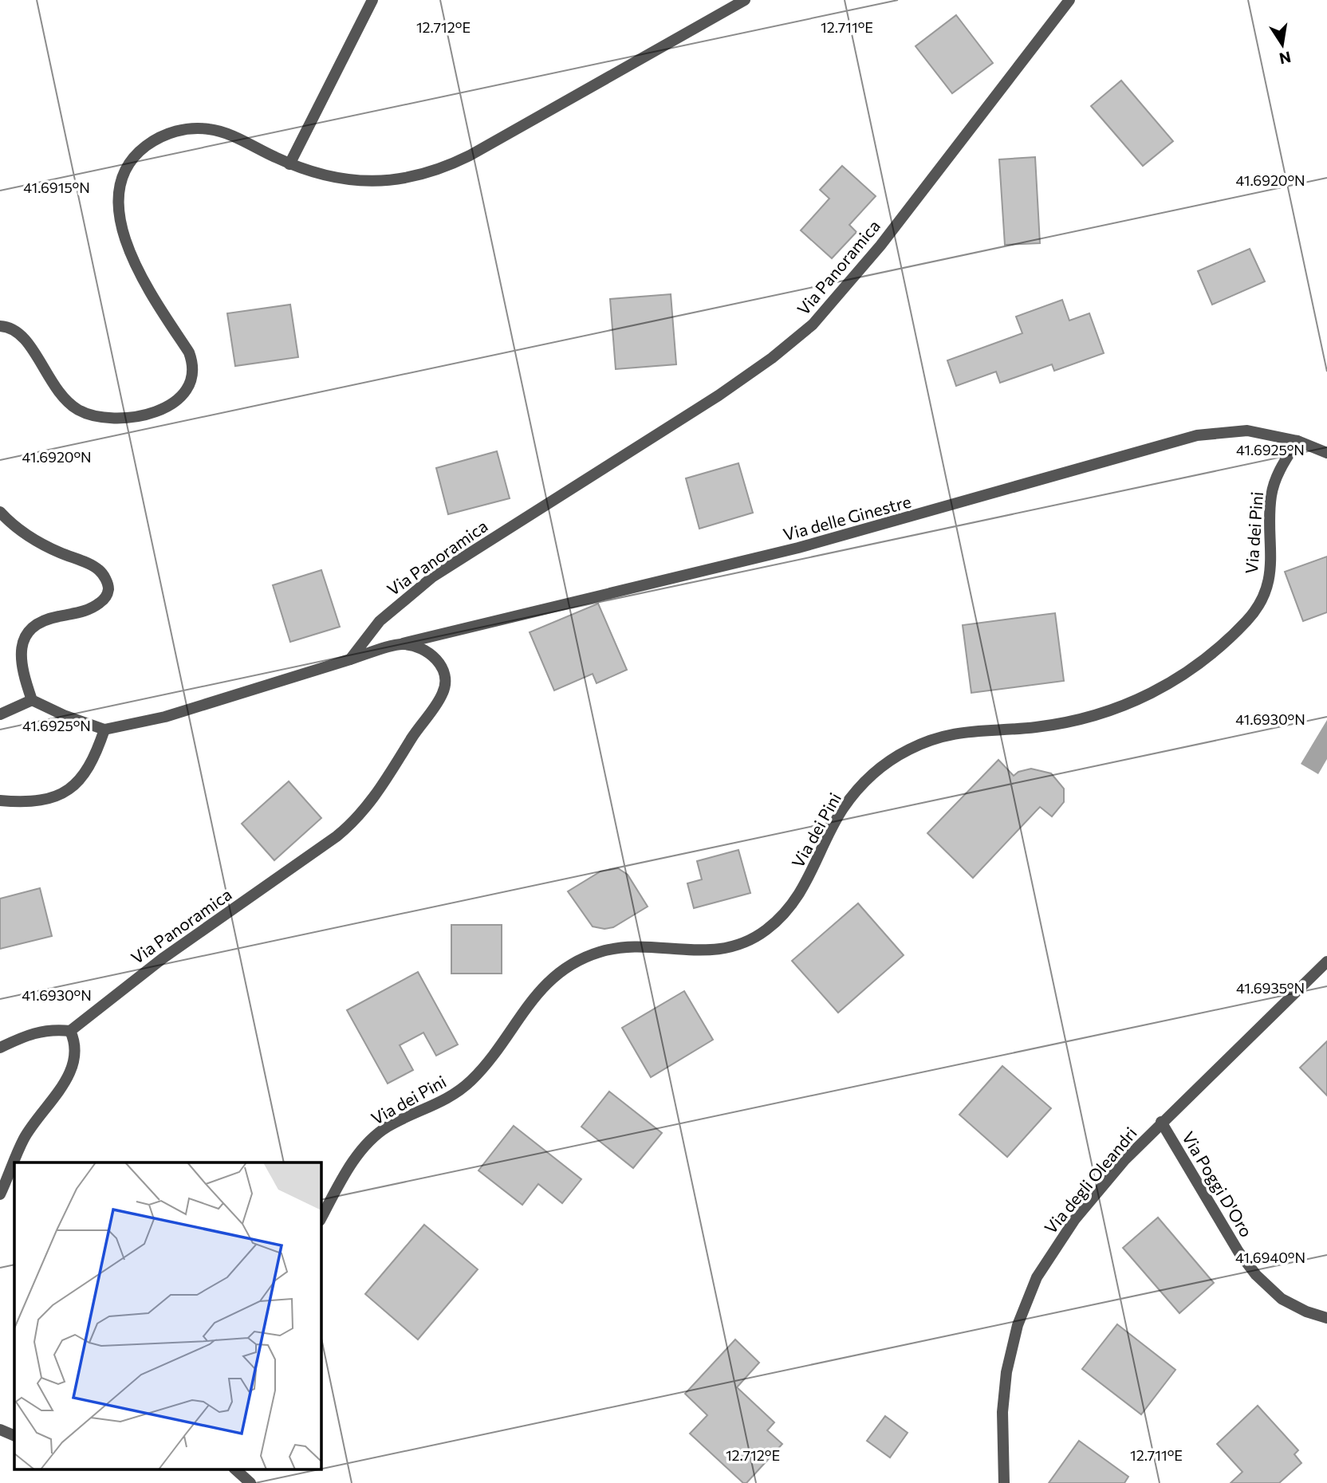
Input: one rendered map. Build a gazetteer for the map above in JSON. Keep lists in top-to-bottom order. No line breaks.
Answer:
{"streets":{"street":["Via Panoramica","Via delle Ginestre","Via dei Pini","Via degli Oleandri","Via Poggi D'Oro"]},"crossings":[["Via Panoramica","Via delle Ginestre"],["Via delle Ginestre","Via dei Pini"],["Via degli Oleandri","Via Poggi D'Oro"]],"north":"bottom","coordinates":["12.712°E","12.711°E","41.6920°N","41.6915°N","41.6925°N","41.6930°N","41.6935°N","41.6940°N"]}
